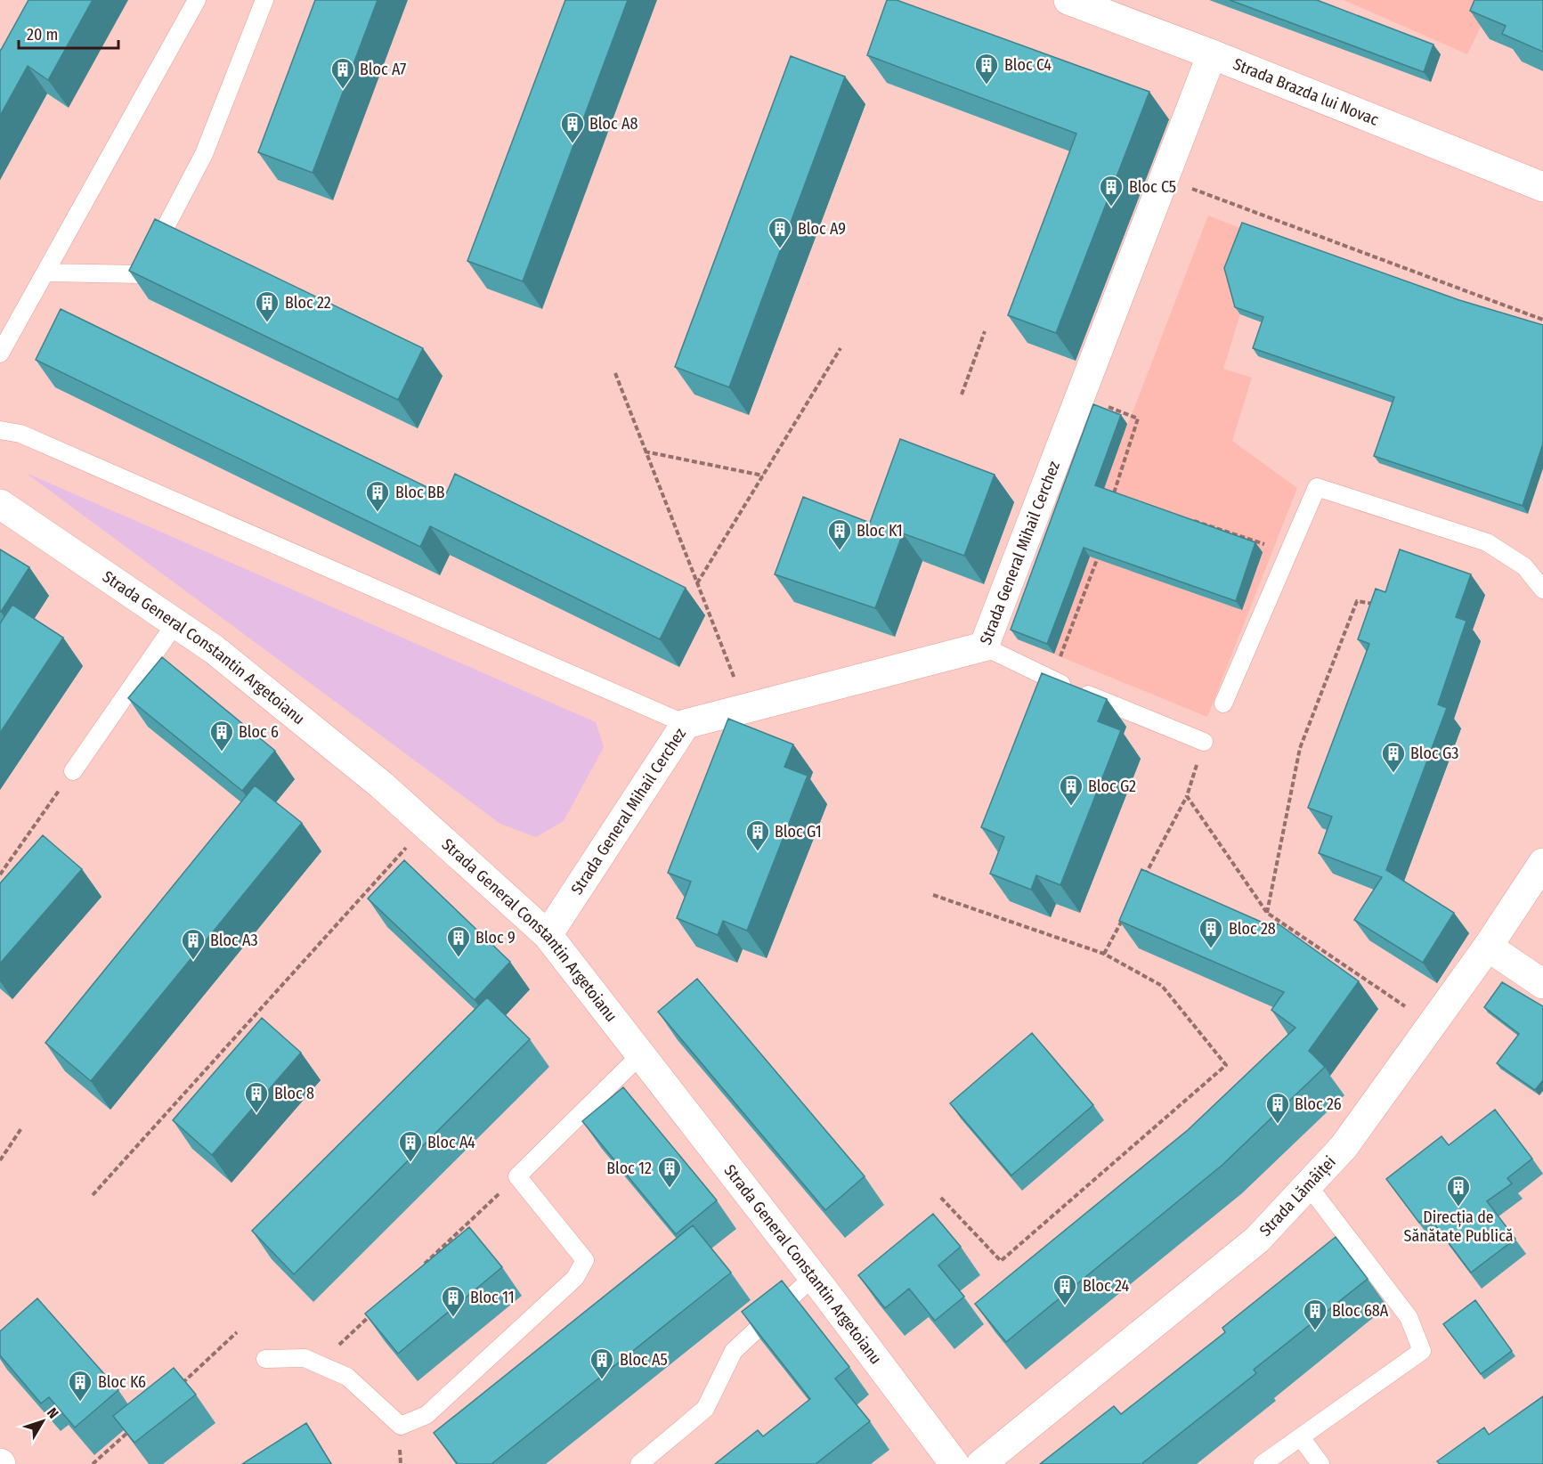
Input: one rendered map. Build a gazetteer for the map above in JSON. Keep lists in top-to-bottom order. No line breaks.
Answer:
{"streets":{"street":["Strada Brazda lui Novac","Strada General Mihail Cerchez","Strada General Constantin Argetoianu","Strada Lămâiței"]},"crossings":[["Strada Brazda lui Novac","Strada General Mihail Cerchez"],["Strada General Mihail Cerchez","Strada General Constantin Argetoianu"]],"places":{"building":["Bloc C4","Bloc A7","Bloc A8","Bloc C5","Bloc A9","Bloc 22","Bloc BB","Bloc K1","Bloc 6","Bloc G3","Bloc G2","Bloc G1","Bloc 28","Bloc 9","Bloc A3","Bloc 8","Bloc 26","Bloc A4","Bloc 12","Direcția de Sănătate Publică","Bloc 24","Bloc 11","Bloc 68A","Bloc A5","Bloc K6"]},"scale_bar":"20 m","north":"top right"}
